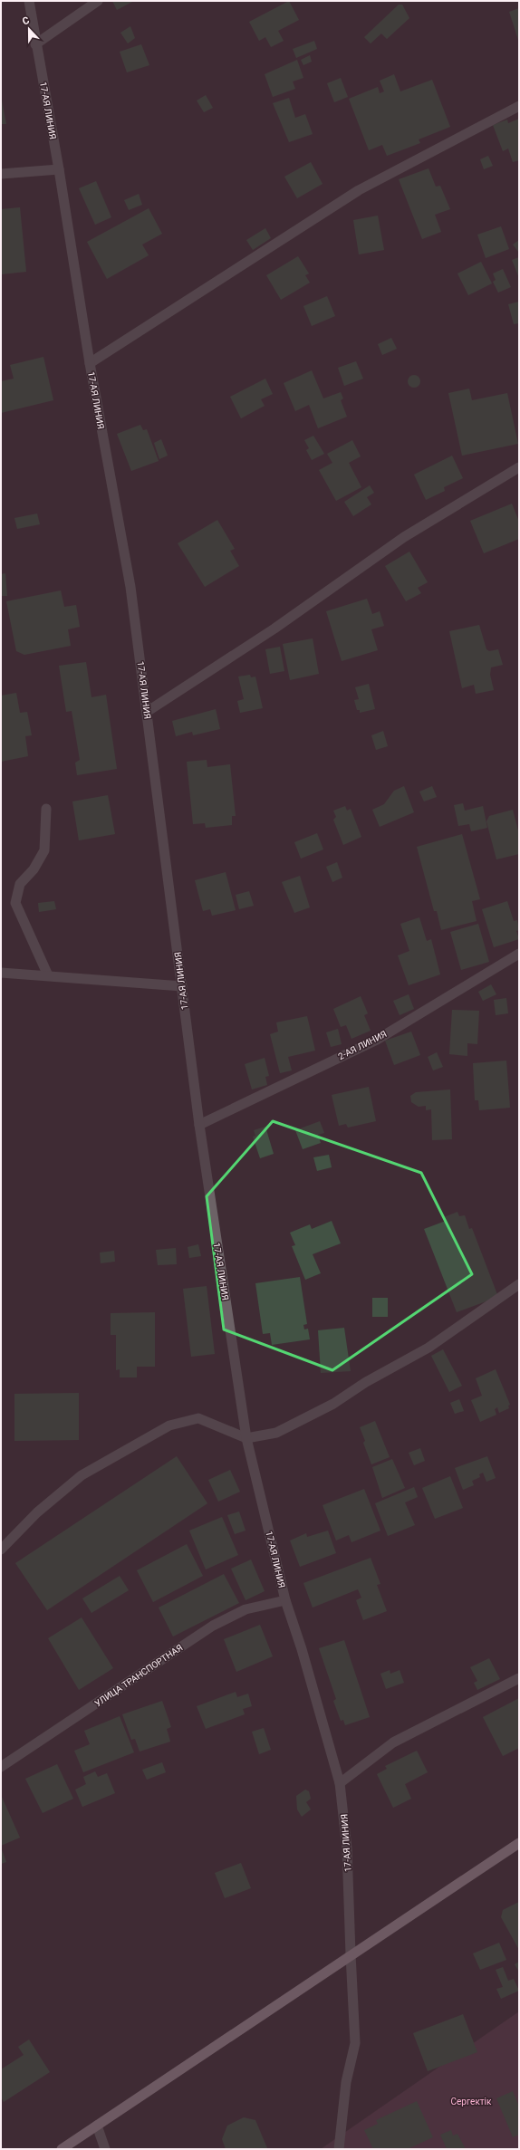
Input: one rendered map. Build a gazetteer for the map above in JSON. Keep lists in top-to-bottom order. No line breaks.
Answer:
{"streets":{"street":["17-АЯ ЛИНИЯ","2-АЯ ЛИНИЯ","УЛИЦА ТРАНСПОРТНАЯ"]},"crossings":[["17-АЯ ЛИНИЯ","2-АЯ ЛИНИЯ"],["17-АЯ ЛИНИЯ","УЛИЦА ТРАНСПОРТНАЯ"]],"parks":["Сергектік"],"north":"top"}
